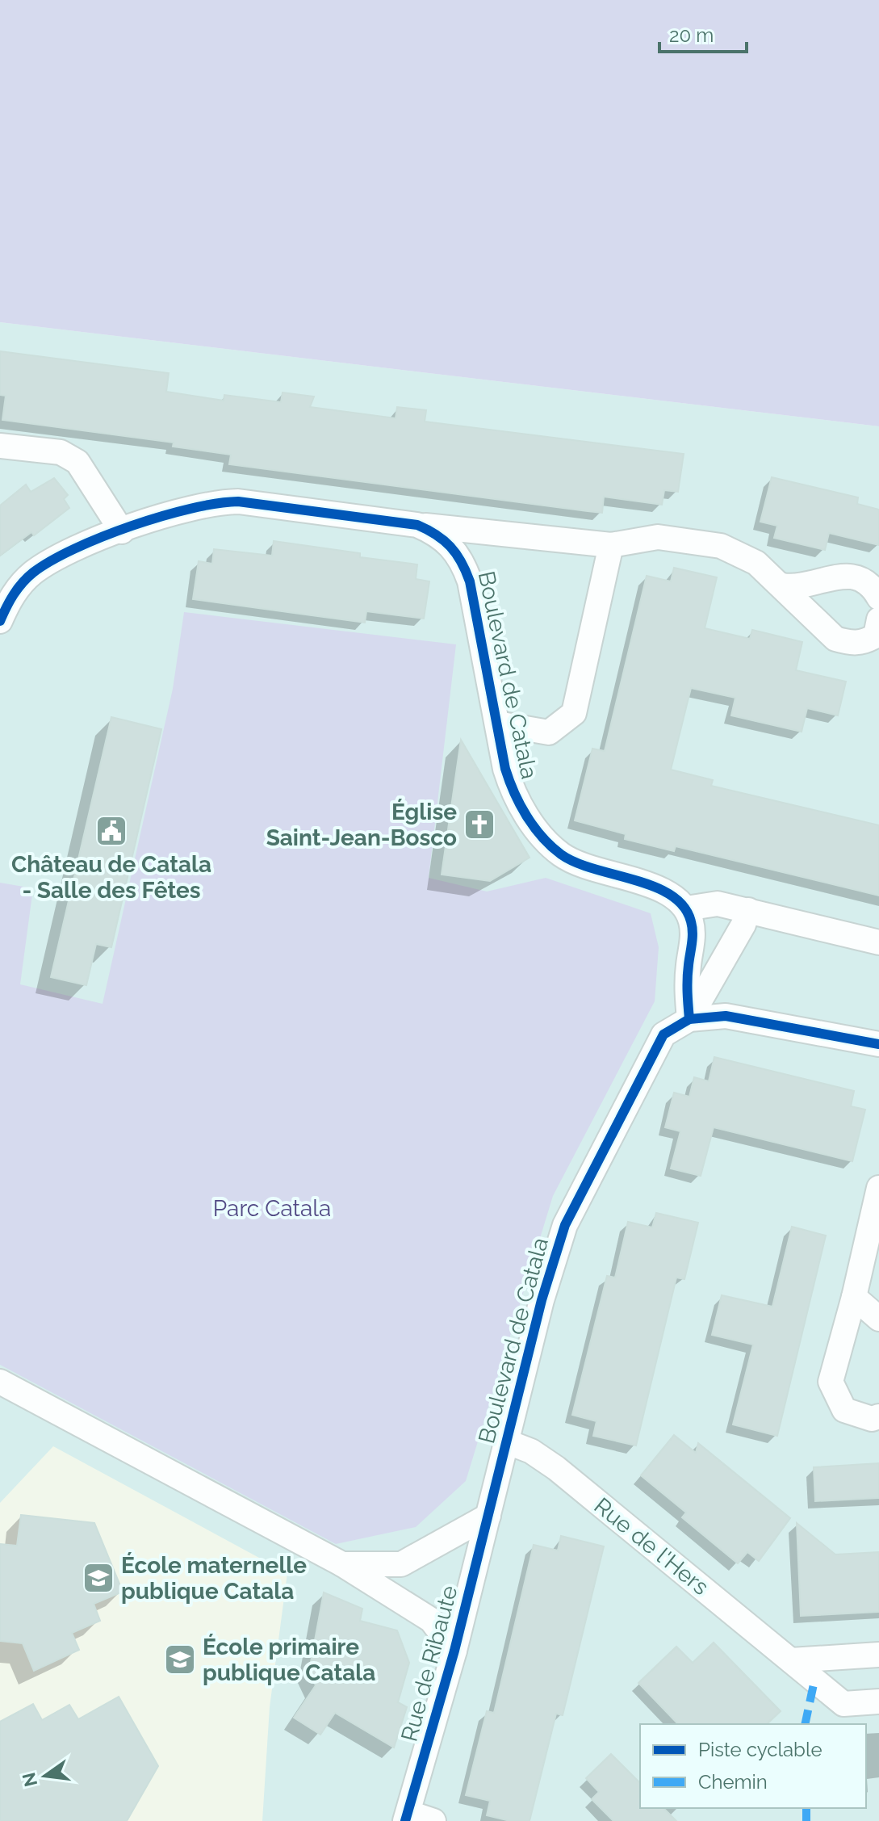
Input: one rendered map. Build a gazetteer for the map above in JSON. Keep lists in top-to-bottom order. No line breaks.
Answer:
{"streets":{"street":["Boulevard de Catala","Rue de l'Hers","Rue de Ribaute"]},"crossings":[["Boulevard de Catala","Rue de l'Hers"],["Boulevard de Catala","Rue de Ribaute"]],"parks":["Parc Catala"],"places":{"church":["Église Saint-Jean-Bosco"],"public building":["Château de Catala - Salle des Fêtes"],"school or university":["École maternelle publique Catala","École primaire publique Catala"]},"legend":["Piste cyclable","Chemin"],"scale_bar":"20 m","north":"left"}
